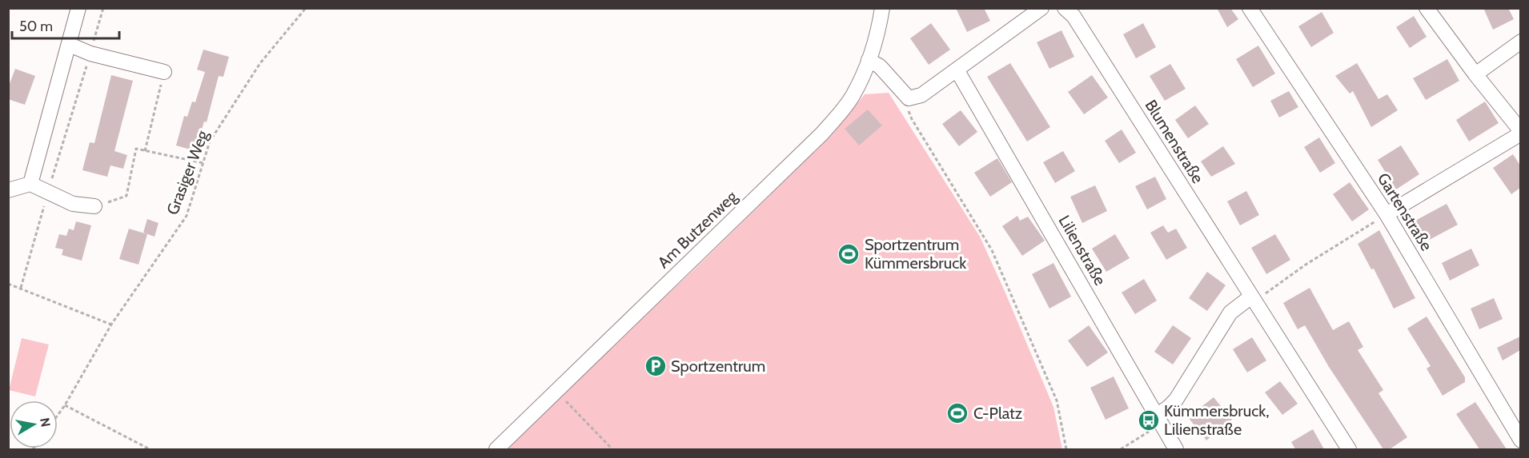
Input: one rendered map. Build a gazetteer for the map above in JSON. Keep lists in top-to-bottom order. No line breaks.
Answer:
{"streets":{"street":["Blumenstraße","Gartenstraße","Am Butzenweg","Lilienstraße"],"path":["Grasiger Weg"]},"places":{"sports":["Sportzentrum Kümmersbruck","C-Platz"],"parking":["Sportzentrum"],"bus stop":["Kümmersbruck, Lilienstraße"]},"scale_bar":"50 m","north":"right"}
